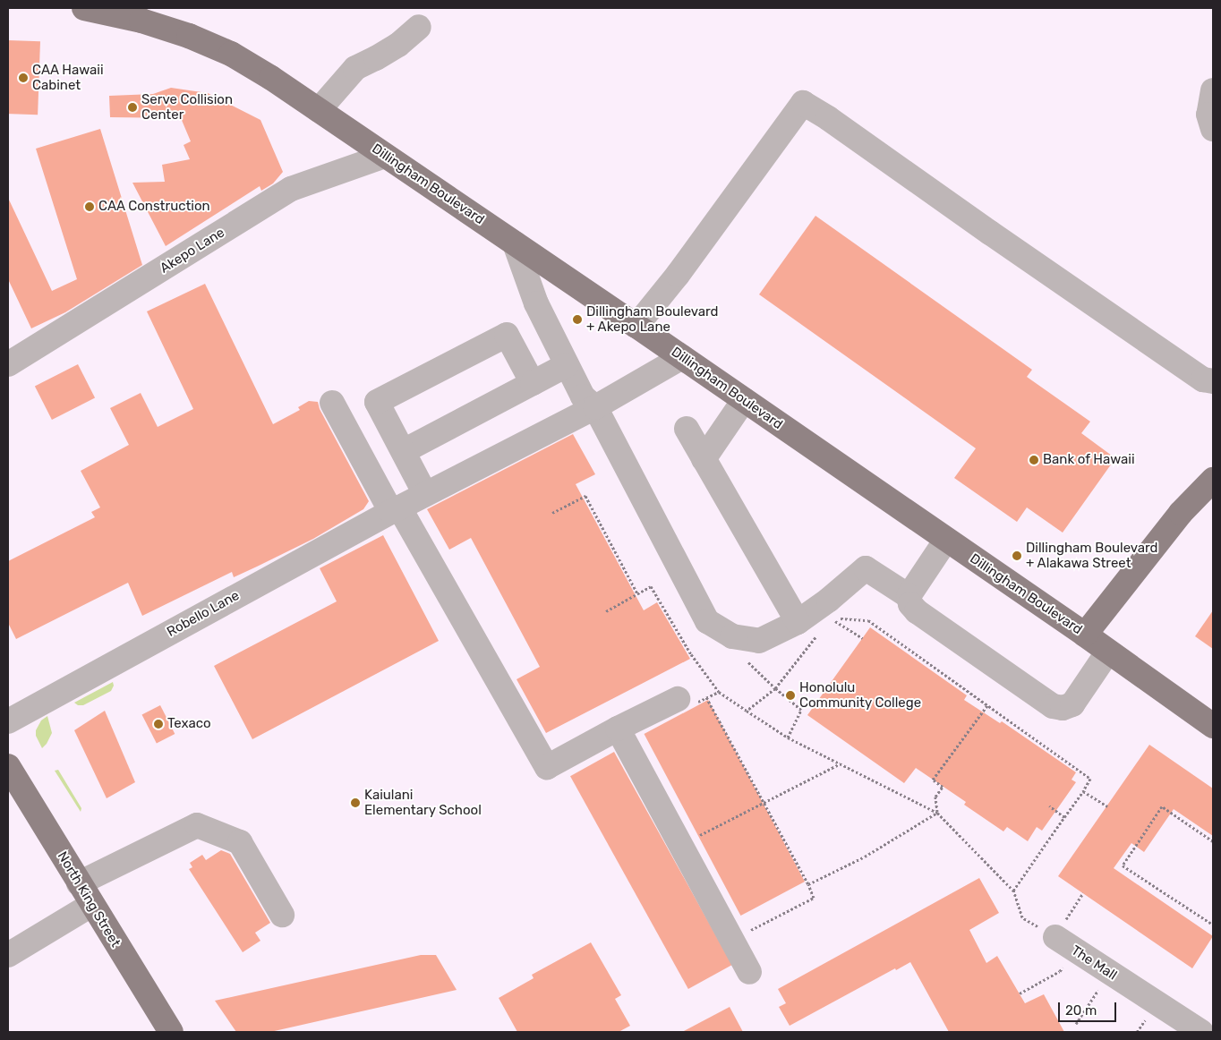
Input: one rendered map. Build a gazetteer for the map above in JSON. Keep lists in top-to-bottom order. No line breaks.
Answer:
{"streets":{"main road":["Dillingham Boulevard","North King Street"],"street":["Akepo Lane","Robello Lane","The Mall"]},"crossings":[["Dillingham Boulevard","Akepo Lane"],["Dillingham Boulevard","Robello Lane"]],"places":["CAA Hawaii Cabinet","Serve Collision Center","CAA Construction","Dillingham Boulevard + Akepo Lane","Bank of Hawaii","Dillingham Boulevard + Alakawa Street","Honolulu Community College","Texaco","Kaiulani Elementary School"],"scale_bar":"20 m"}
